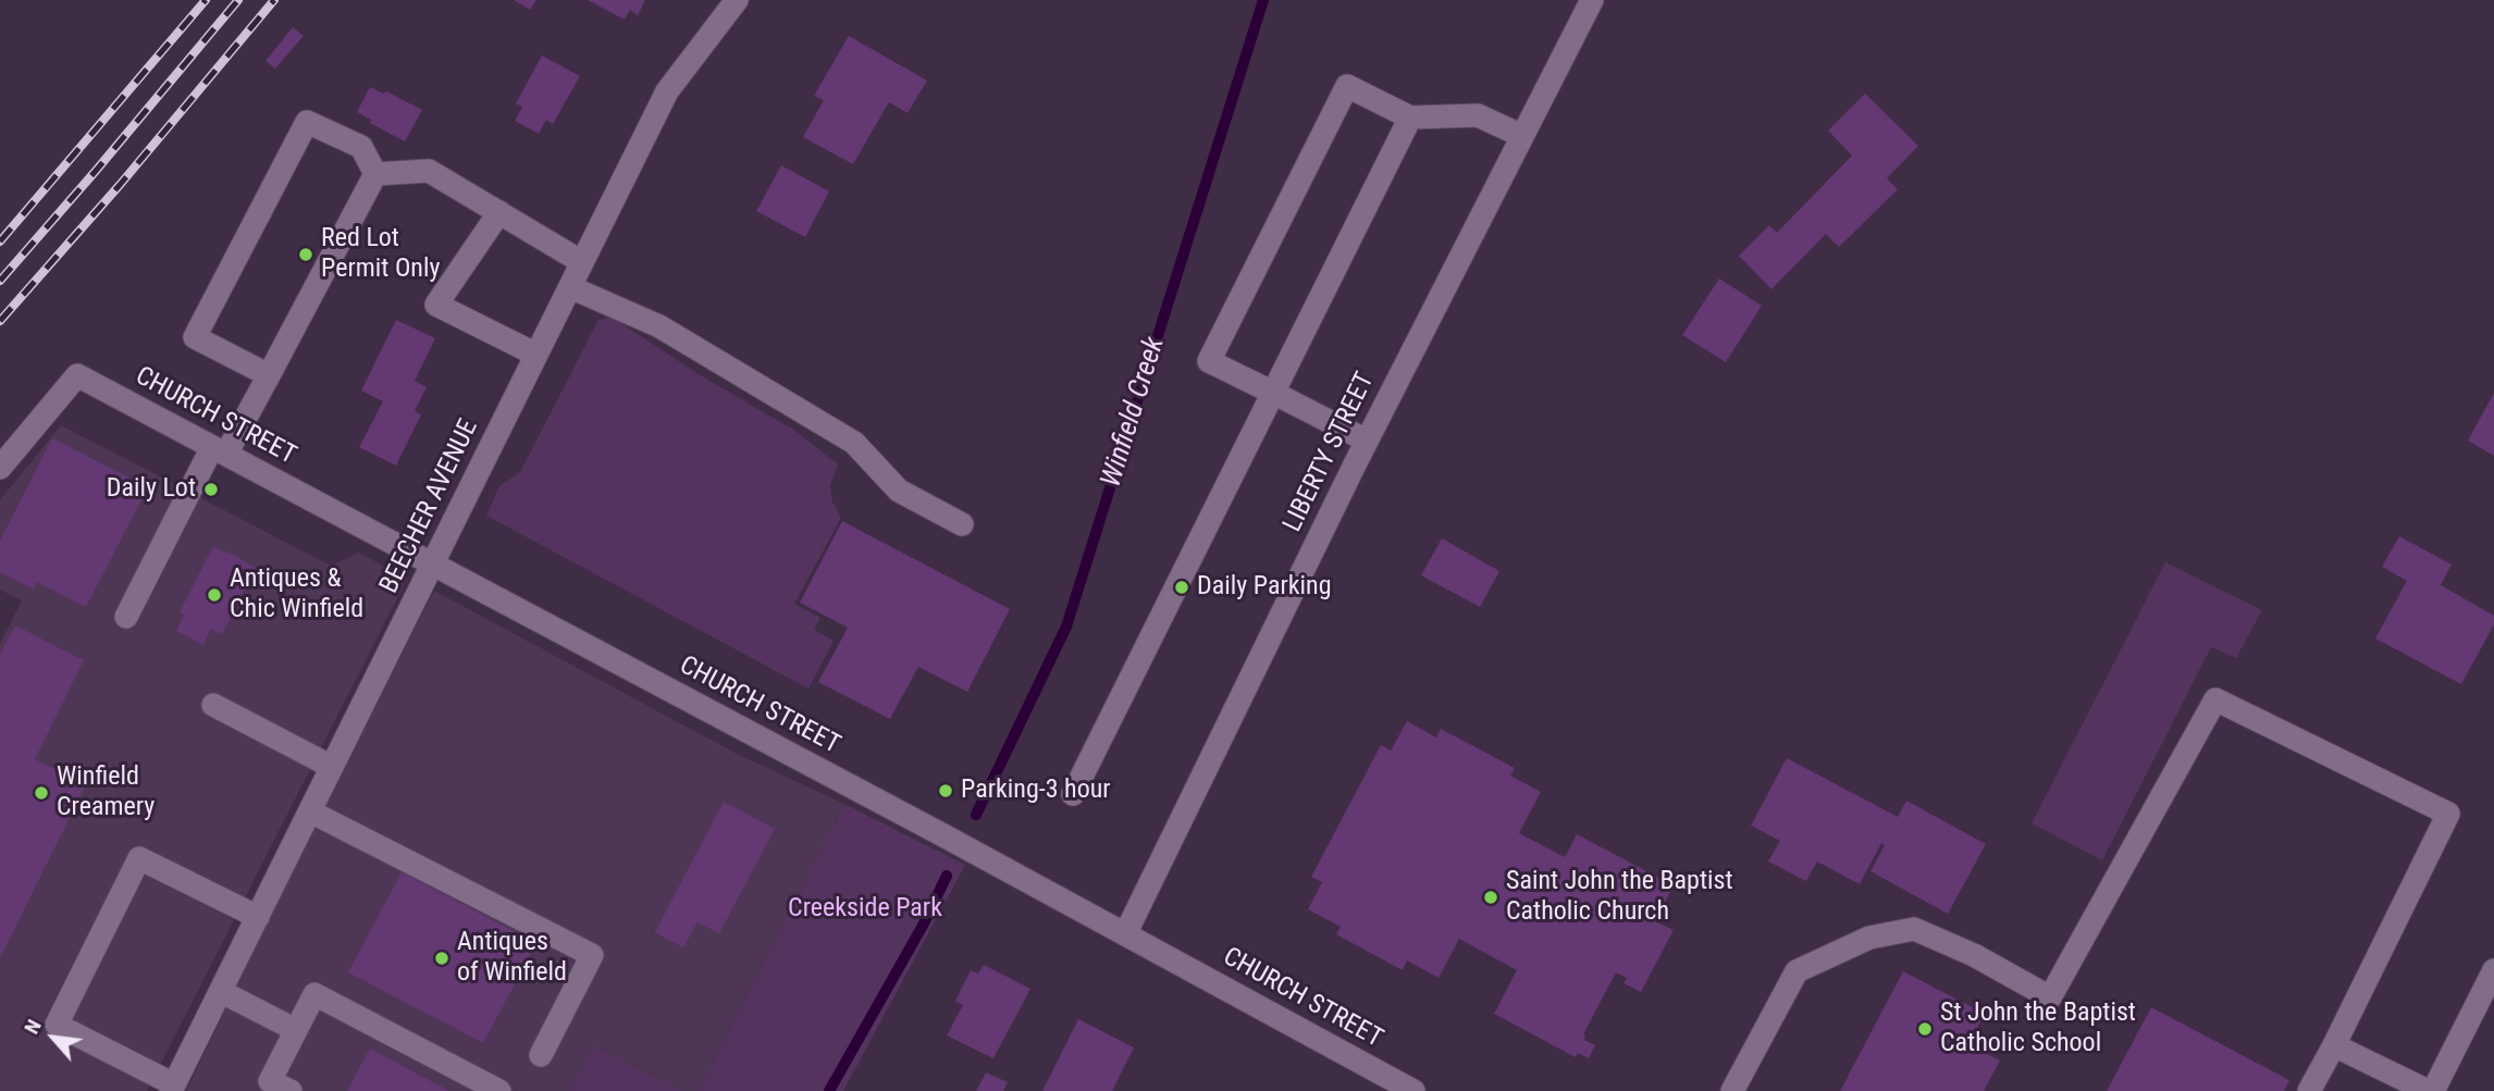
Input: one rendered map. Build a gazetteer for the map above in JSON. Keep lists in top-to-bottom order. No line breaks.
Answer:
{"streets":{"street":["CHURCH STREET","LIBERTY STREET","BEECHER AVENUE"]},"crossings":[["CHURCH STREET","LIBERTY STREET"],["CHURCH STREET","BEECHER AVENUE"]],"water":["Winfield Creek"],"parks":["Creekside Park"],"places":["Red Lot Permit Only","Daily Lot","Daily Parking","Antiques & Chic Winfield","Parking-3 hour","Winfield Creamery","Saint John the Baptist Catholic Church","Antiques of Winfield","St John the Baptist Catholic School"],"north":"top left"}
